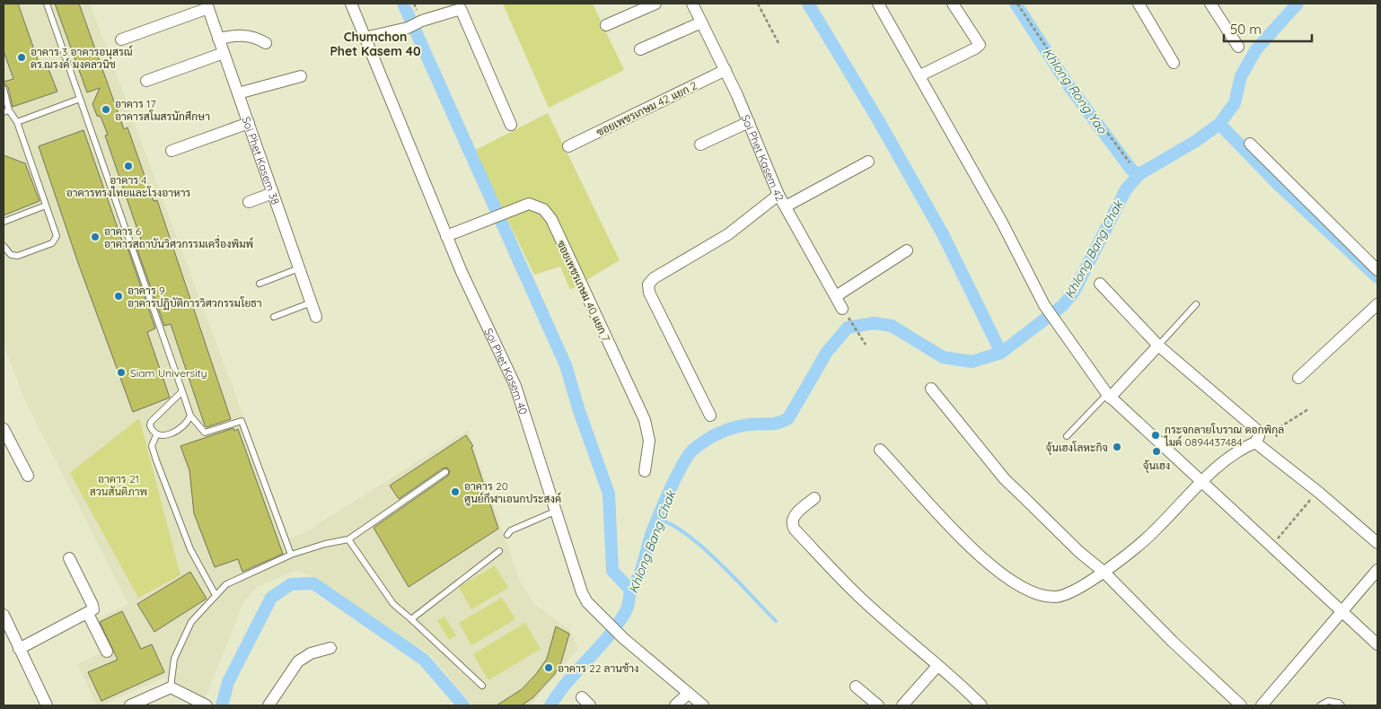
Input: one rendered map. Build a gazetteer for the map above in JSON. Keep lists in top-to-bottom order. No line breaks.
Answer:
{"streets":{"street":["ซอยเพชรเกษม 42 แยก 2","Soi Phet Kasem 42","Soi Phet Kasem 38","ซอยเพชรเกษม 40 แยก 7","Soi Phet Kasem 40"]},"crossings":[["ซอยเพชรเกษม 42 แยก 2","Soi Phet Kasem 42"],["ซอยเพชรเกษม 40 แยก 7","Soi Phet Kasem 40"]],"districts":["Chumchon Phet Kasem 40"],"water":["Khlong Rong Yao","Khlong Bang Chak"],"parks":["อาคาร 21 สวนสันติภาพ"],"places":["อาคาร 3 อาคารอนุสรณ์ ดร.ณรงค์ มงคลวนิช","อาคาร 17 อาคารสโมสรนักศึกษา","อาคาร 4 อาคารทรงไทยและโรงอาหาร","อาคาร 6 อาคารสถาบันวิศวกรรมเครื่องพิมพ์","อาคาร 9 อาคารปฏิบัติการวิศวกรรมโยธา","Siam University","กระจกลายโบราณ ดอกพิกุล ไมค์ 0894437484","จุ้นเฮงโลหะกิจ","จุ้นเฮง","อาคาร 20 ศูนย์กีฬาเอนกประสงค์","อาคาร 22 ลานช้าง"],"scale_bar":"50 m"}
